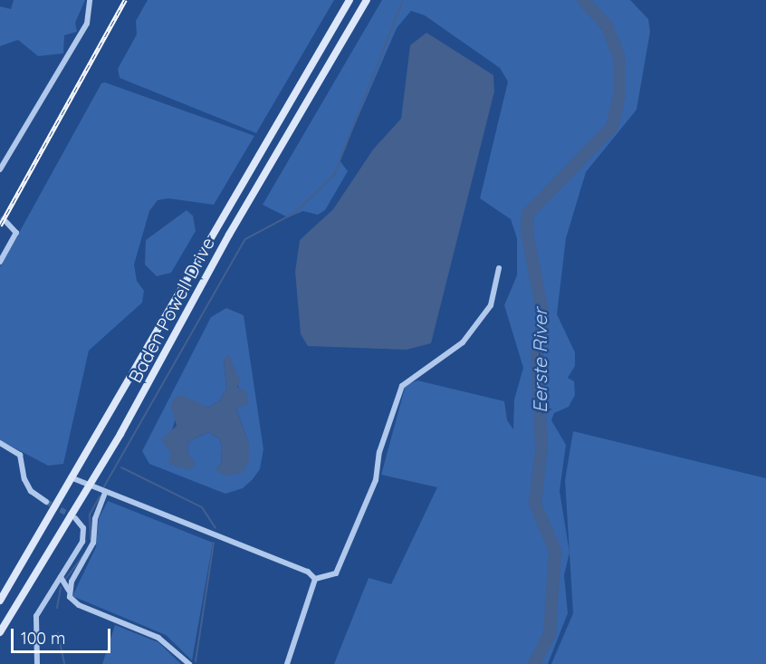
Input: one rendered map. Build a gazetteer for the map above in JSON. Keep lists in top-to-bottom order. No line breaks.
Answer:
{"streets":{"main road":["Baden Powell Drive"]},"water":["Eerste River"],"scale_bar":"100 m"}
